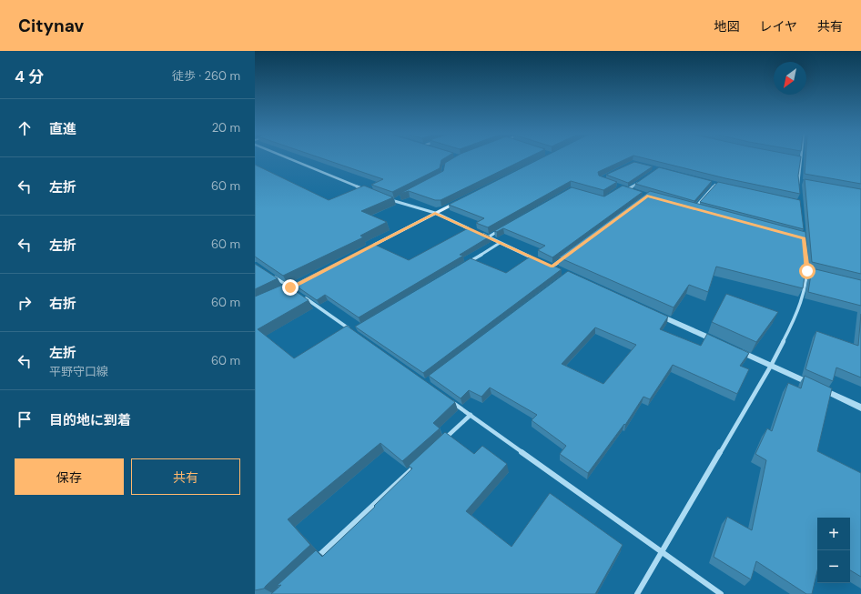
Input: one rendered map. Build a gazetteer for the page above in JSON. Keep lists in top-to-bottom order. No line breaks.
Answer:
{"north":"bottom left","page":{"header":"Citynav","nav":["地図","レイヤ","共有"],"heading":["4 分","徒歩 · 260 m"],"list":[["直進","20 m"],["左折","60 m"],["左折","60 m"],["右折","60 m"],["左折","平野守口線","60 m"],"目的地に到着"],"buttons":["保存","共有"],"map_buttons":["+","−"]}}
